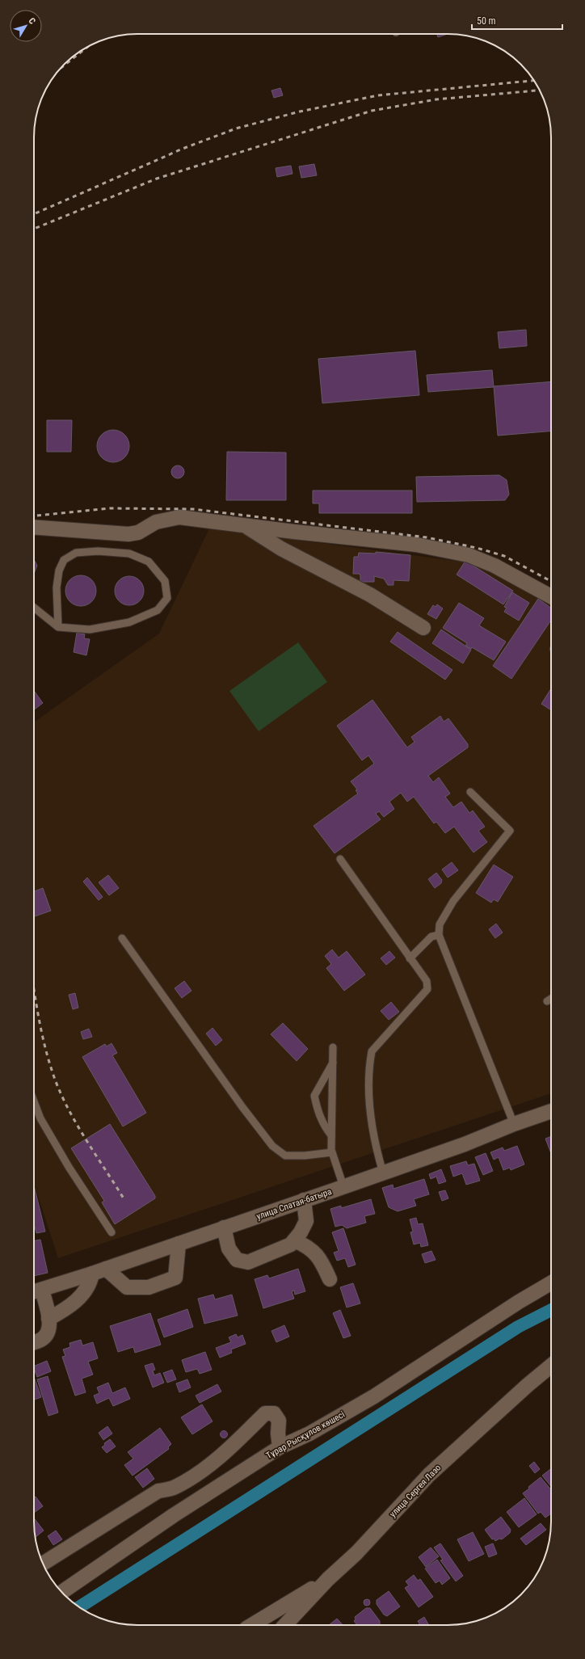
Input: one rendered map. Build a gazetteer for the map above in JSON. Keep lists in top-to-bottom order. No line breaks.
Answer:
{"streets":{"street":["улица Спатая-батыра","Тұрар Рысқұлов көшесі","улица Сергея Лазо"]},"scale_bar":"50 m","north":"top right"}
